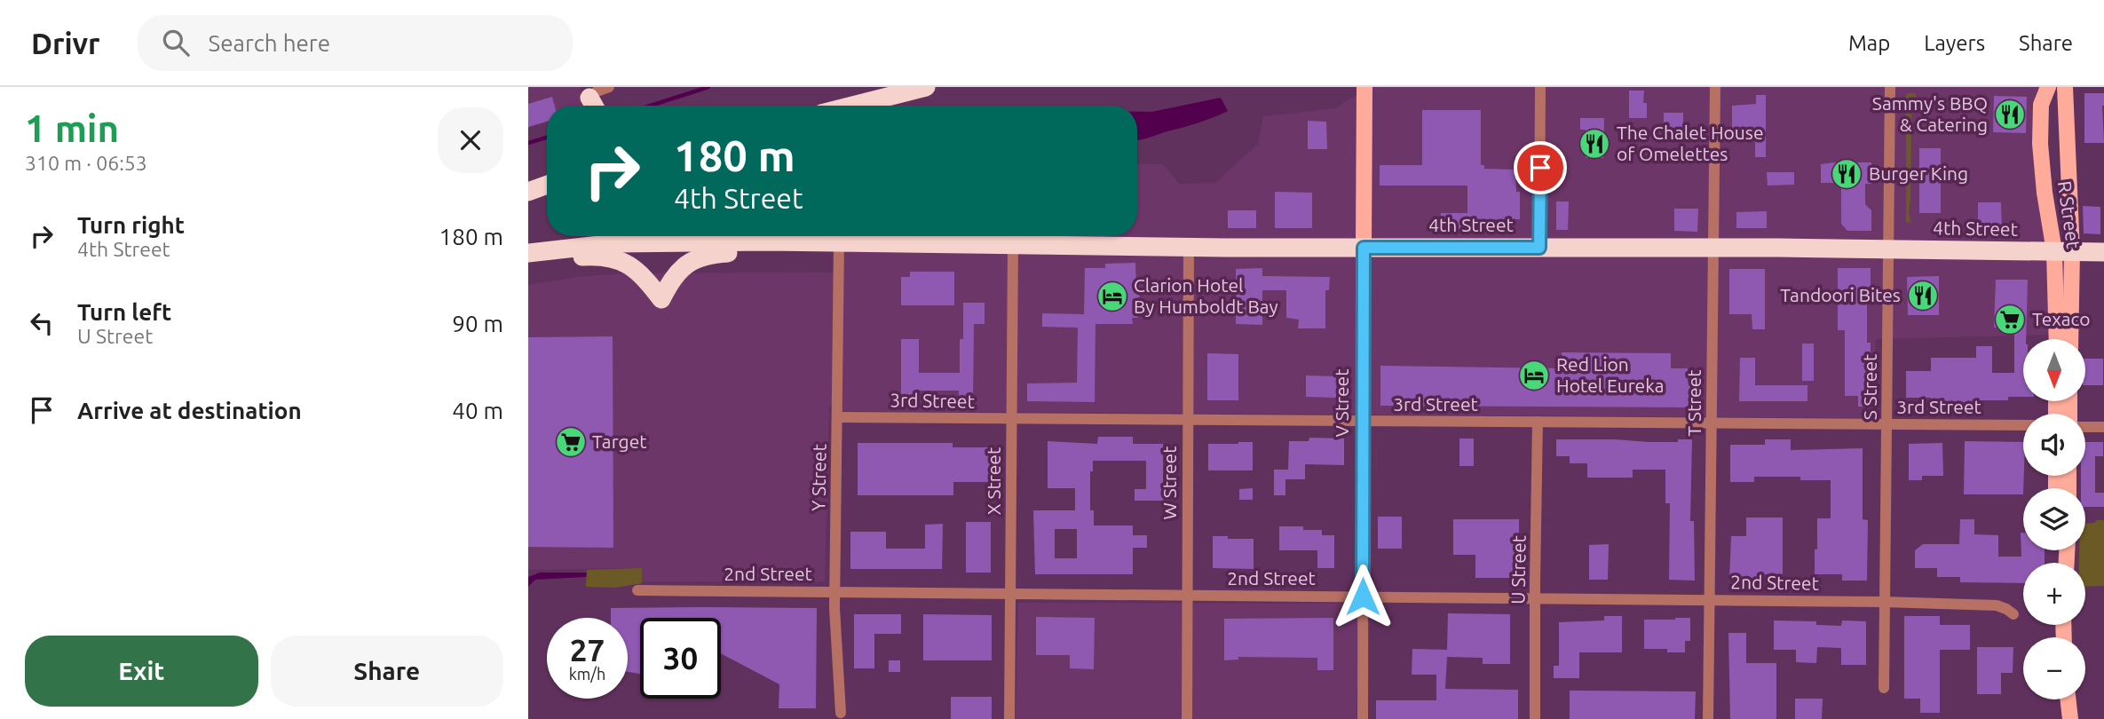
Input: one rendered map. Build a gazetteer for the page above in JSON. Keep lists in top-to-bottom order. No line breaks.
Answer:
{"streets":{"highway":["4th Street"],"main road":["R Street","V Street"],"street":["S Street","3rd Street","T Street","Y Street","X Street","W Street","U Street","2nd Street"]},"crossings":[["R Street","4th Street"],["4th Street","S Street"],["4th Street","V Street"],["4th Street","T Street"],["4th Street","Y Street"],["4th Street","X Street"],["4th Street","W Street"],["S Street","3rd Street"],["S Street","2nd Street"],["3rd Street","V Street"],["3rd Street","T Street"],["3rd Street","Y Street"],["3rd Street","X Street"],["3rd Street","W Street"],["3rd Street","U Street"],["V Street","2nd Street"],["T Street","2nd Street"],["Y Street","2nd Street"],["X Street","2nd Street"],["W Street","2nd Street"],["U Street","2nd Street"]],"places":{"restaurant":["Sammy's BBQ & Catering","The Chalet House of Omelettes","Burger King","Tandoori Bites"],"hotel":["Clarion Hotel By Humboldt Bay","Red Lion Hotel Eureka"],"supermarket":["Texaco","Target"]},"north":"bottom","page":{"header":"Drivr","search":"Search here","nav":["Map","Layers","Share"],"heading":["1 min","310 m · 06:53"],"turn":["180 m","4th Street"],"list":[{"name":"Turn right","note":"4th Street","value":"180 m"},{"name":"Turn left","note":"U Street","value":"90 m"},{"name":"Arrive at destination","value":"40 m"}],"map_buttons":["+","−"],"speed":"27 km/h","limit":"30","buttons":["Exit","Share"]}}
